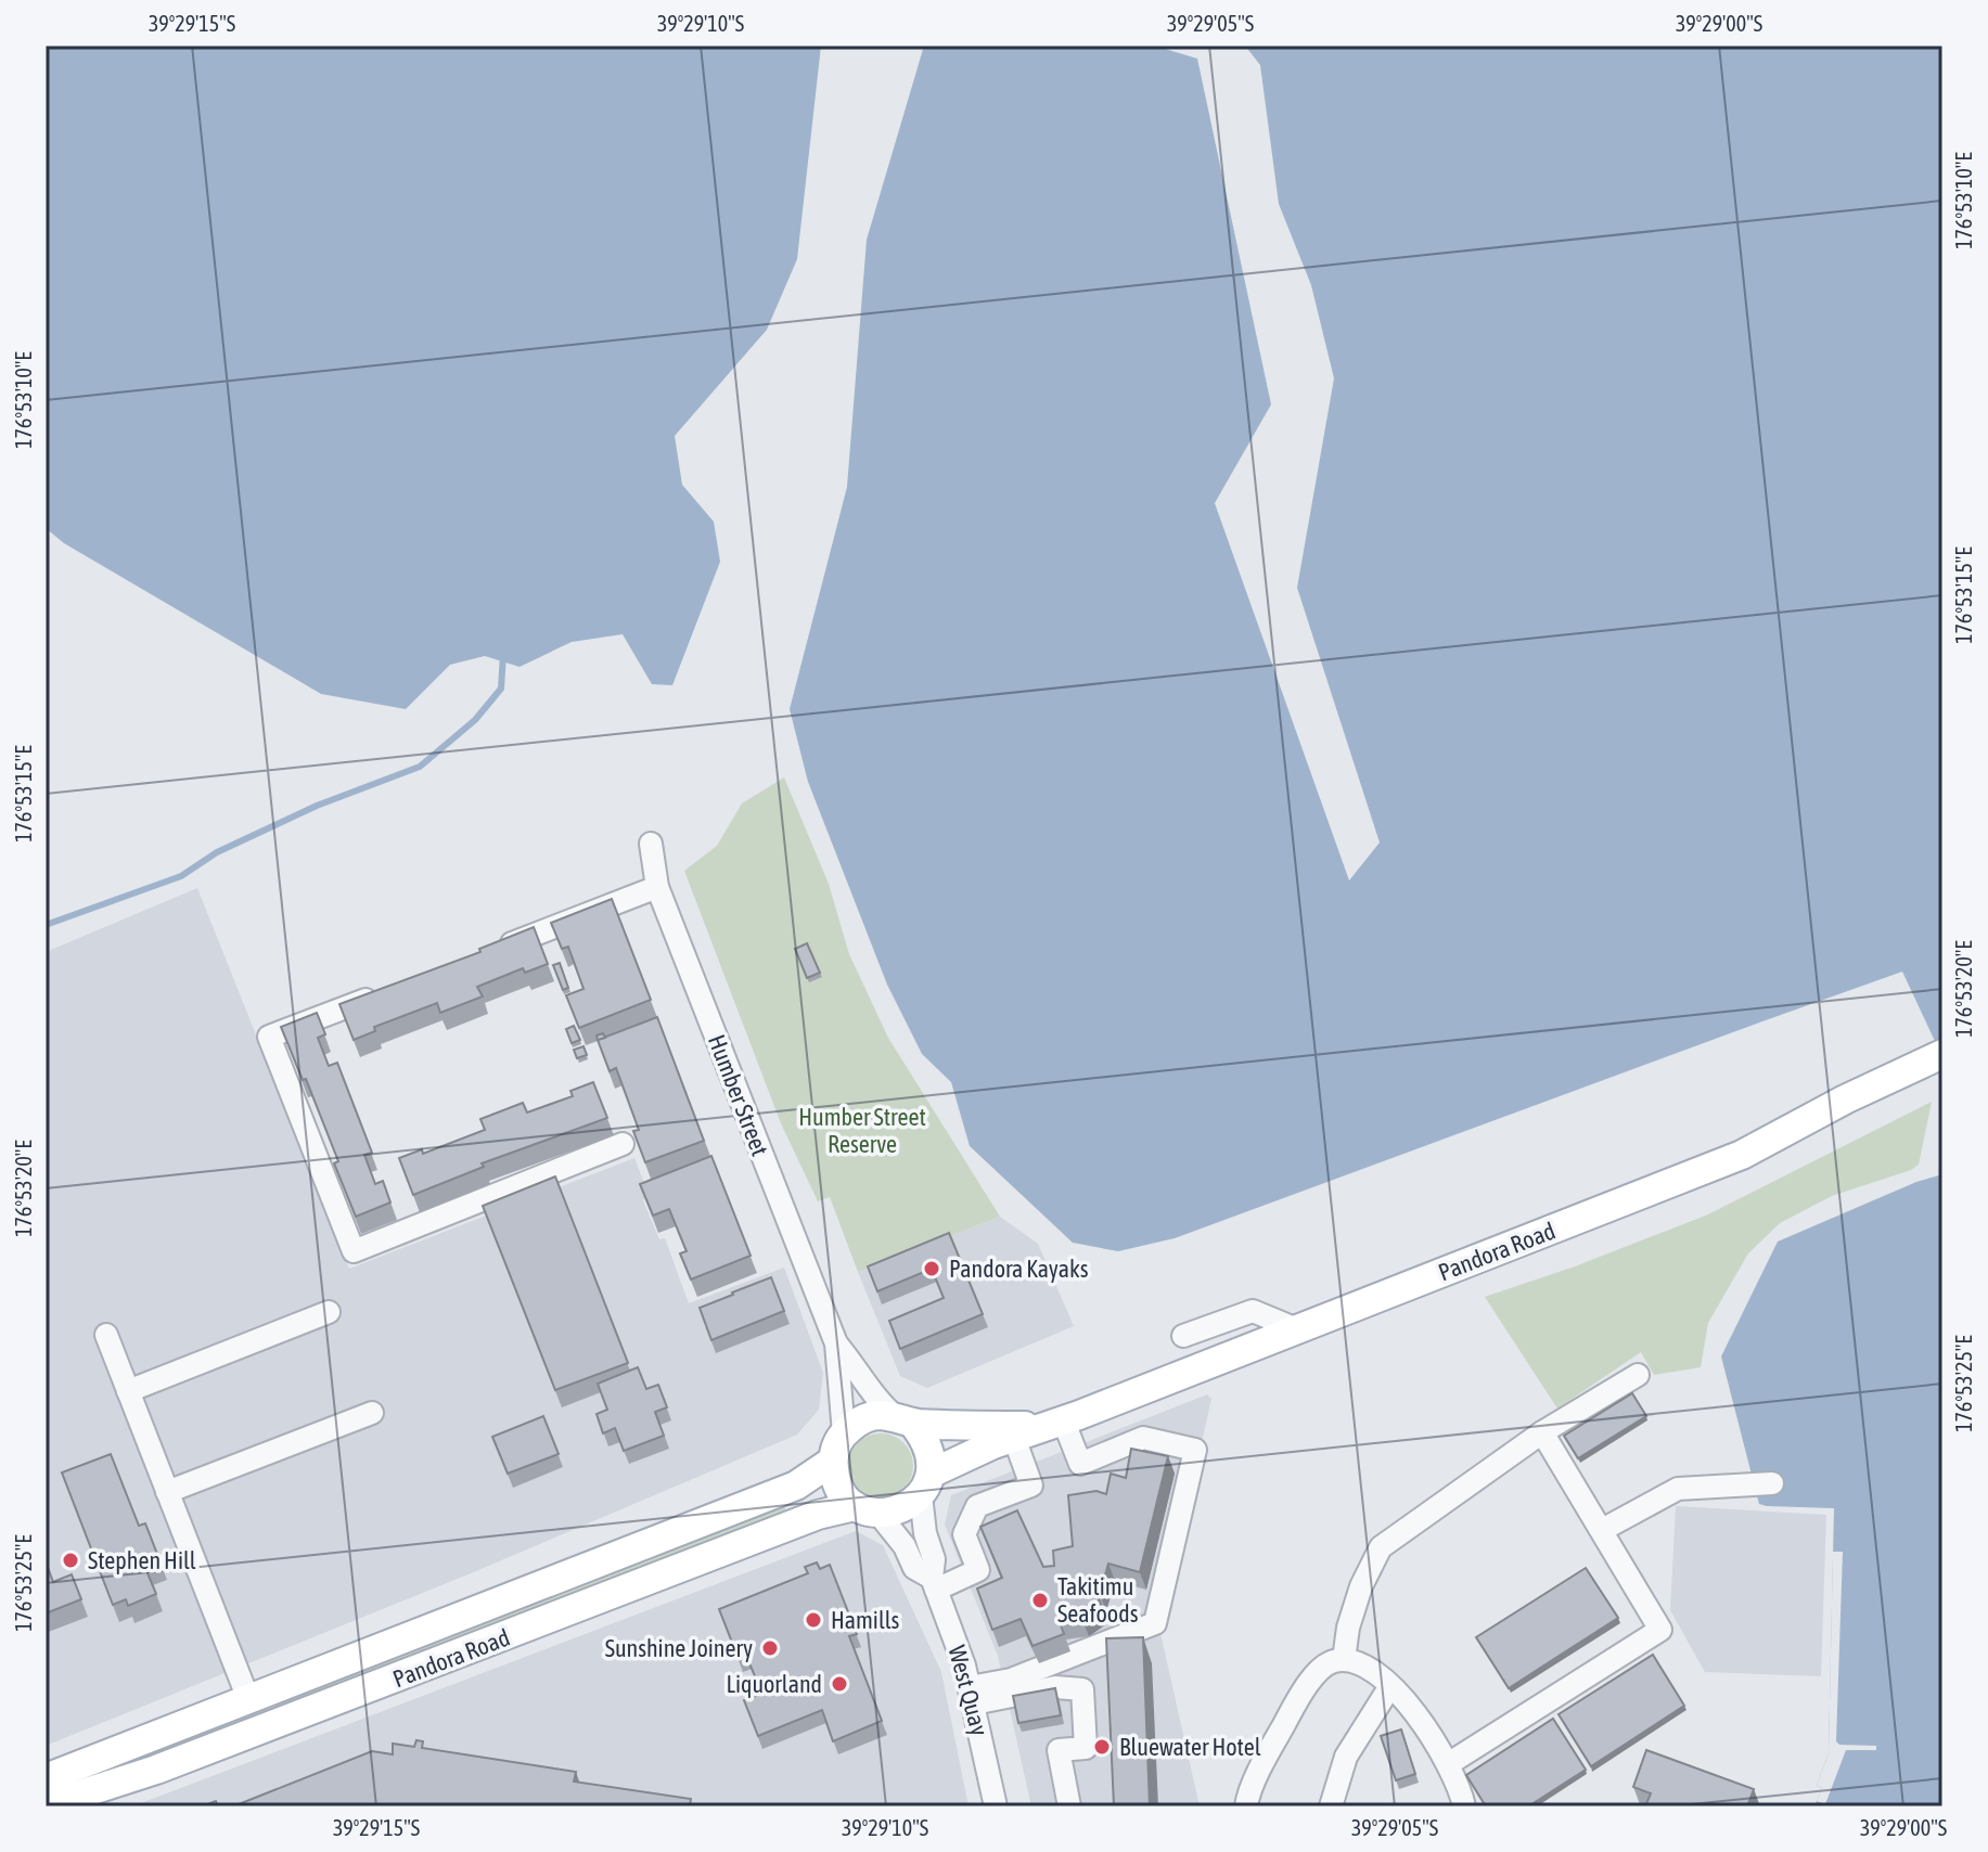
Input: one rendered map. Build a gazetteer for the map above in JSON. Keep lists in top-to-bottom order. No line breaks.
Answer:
{"streets":{"main road":["Pandora Road"],"street":["Humber Street","West Quay"]},"crossings":[["Humber Street","Pandora Road"],["Humber Street","West Quay"],["Pandora Road","West Quay"]],"parks":["Humber Street Reserve"],"places":["Pandora Kayaks","Stephen Hill","Takitimu Seafoods","Hamills","Sunshine Joinery","Liquorland","Bluewater Hotel"],"coordinates":["39°29'15\"S","39°29'10\"S","39°29'05\"S","39°29'00\"S","176°53'10\"E","176°53'15\"E","176°53'20\"E","176°53'25\"E"]}
